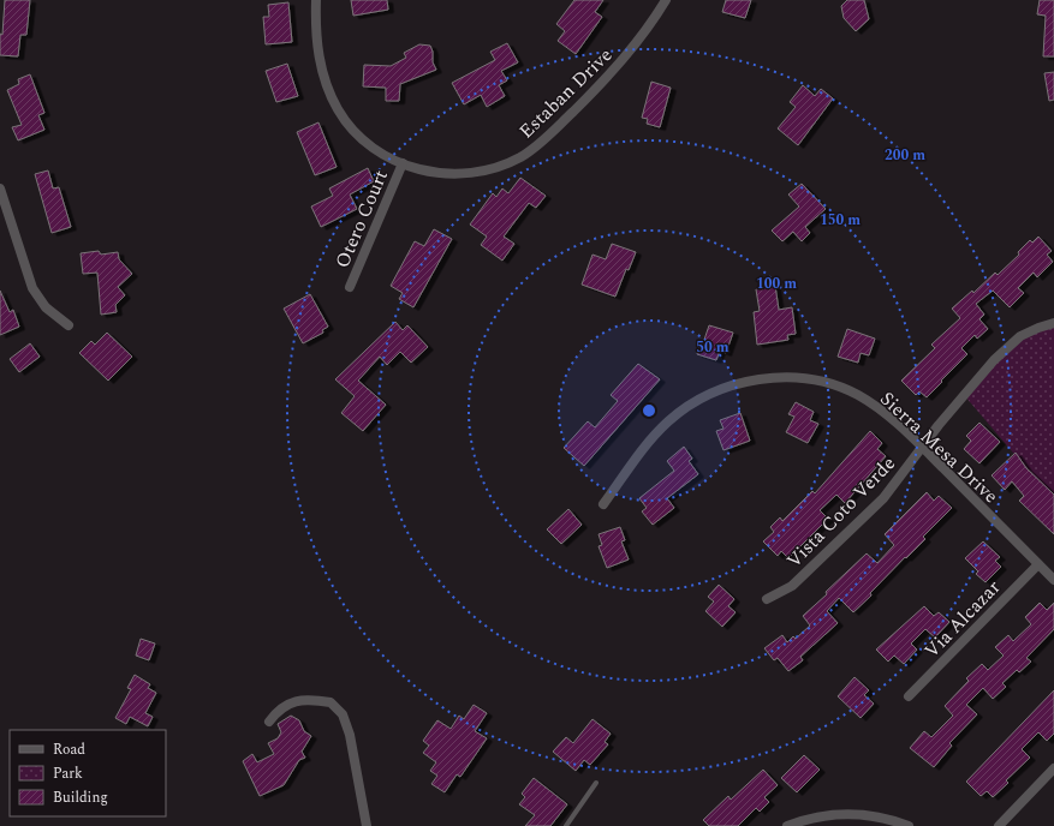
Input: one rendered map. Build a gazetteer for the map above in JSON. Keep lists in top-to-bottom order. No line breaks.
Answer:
{"streets":{"street":["Estaban Drive","Otero Court","Sierra Mesa Drive","Vista Coto Verde","Via Alcazar"]},"crossings":[["Estaban Drive","Otero Court"],["Sierra Mesa Drive","Vista Coto Verde"],["Sierra Mesa Drive","Via Alcazar"]],"legend":["Road","Park","Building"],"rings":["200 m","150 m","100 m","50 m"]}
